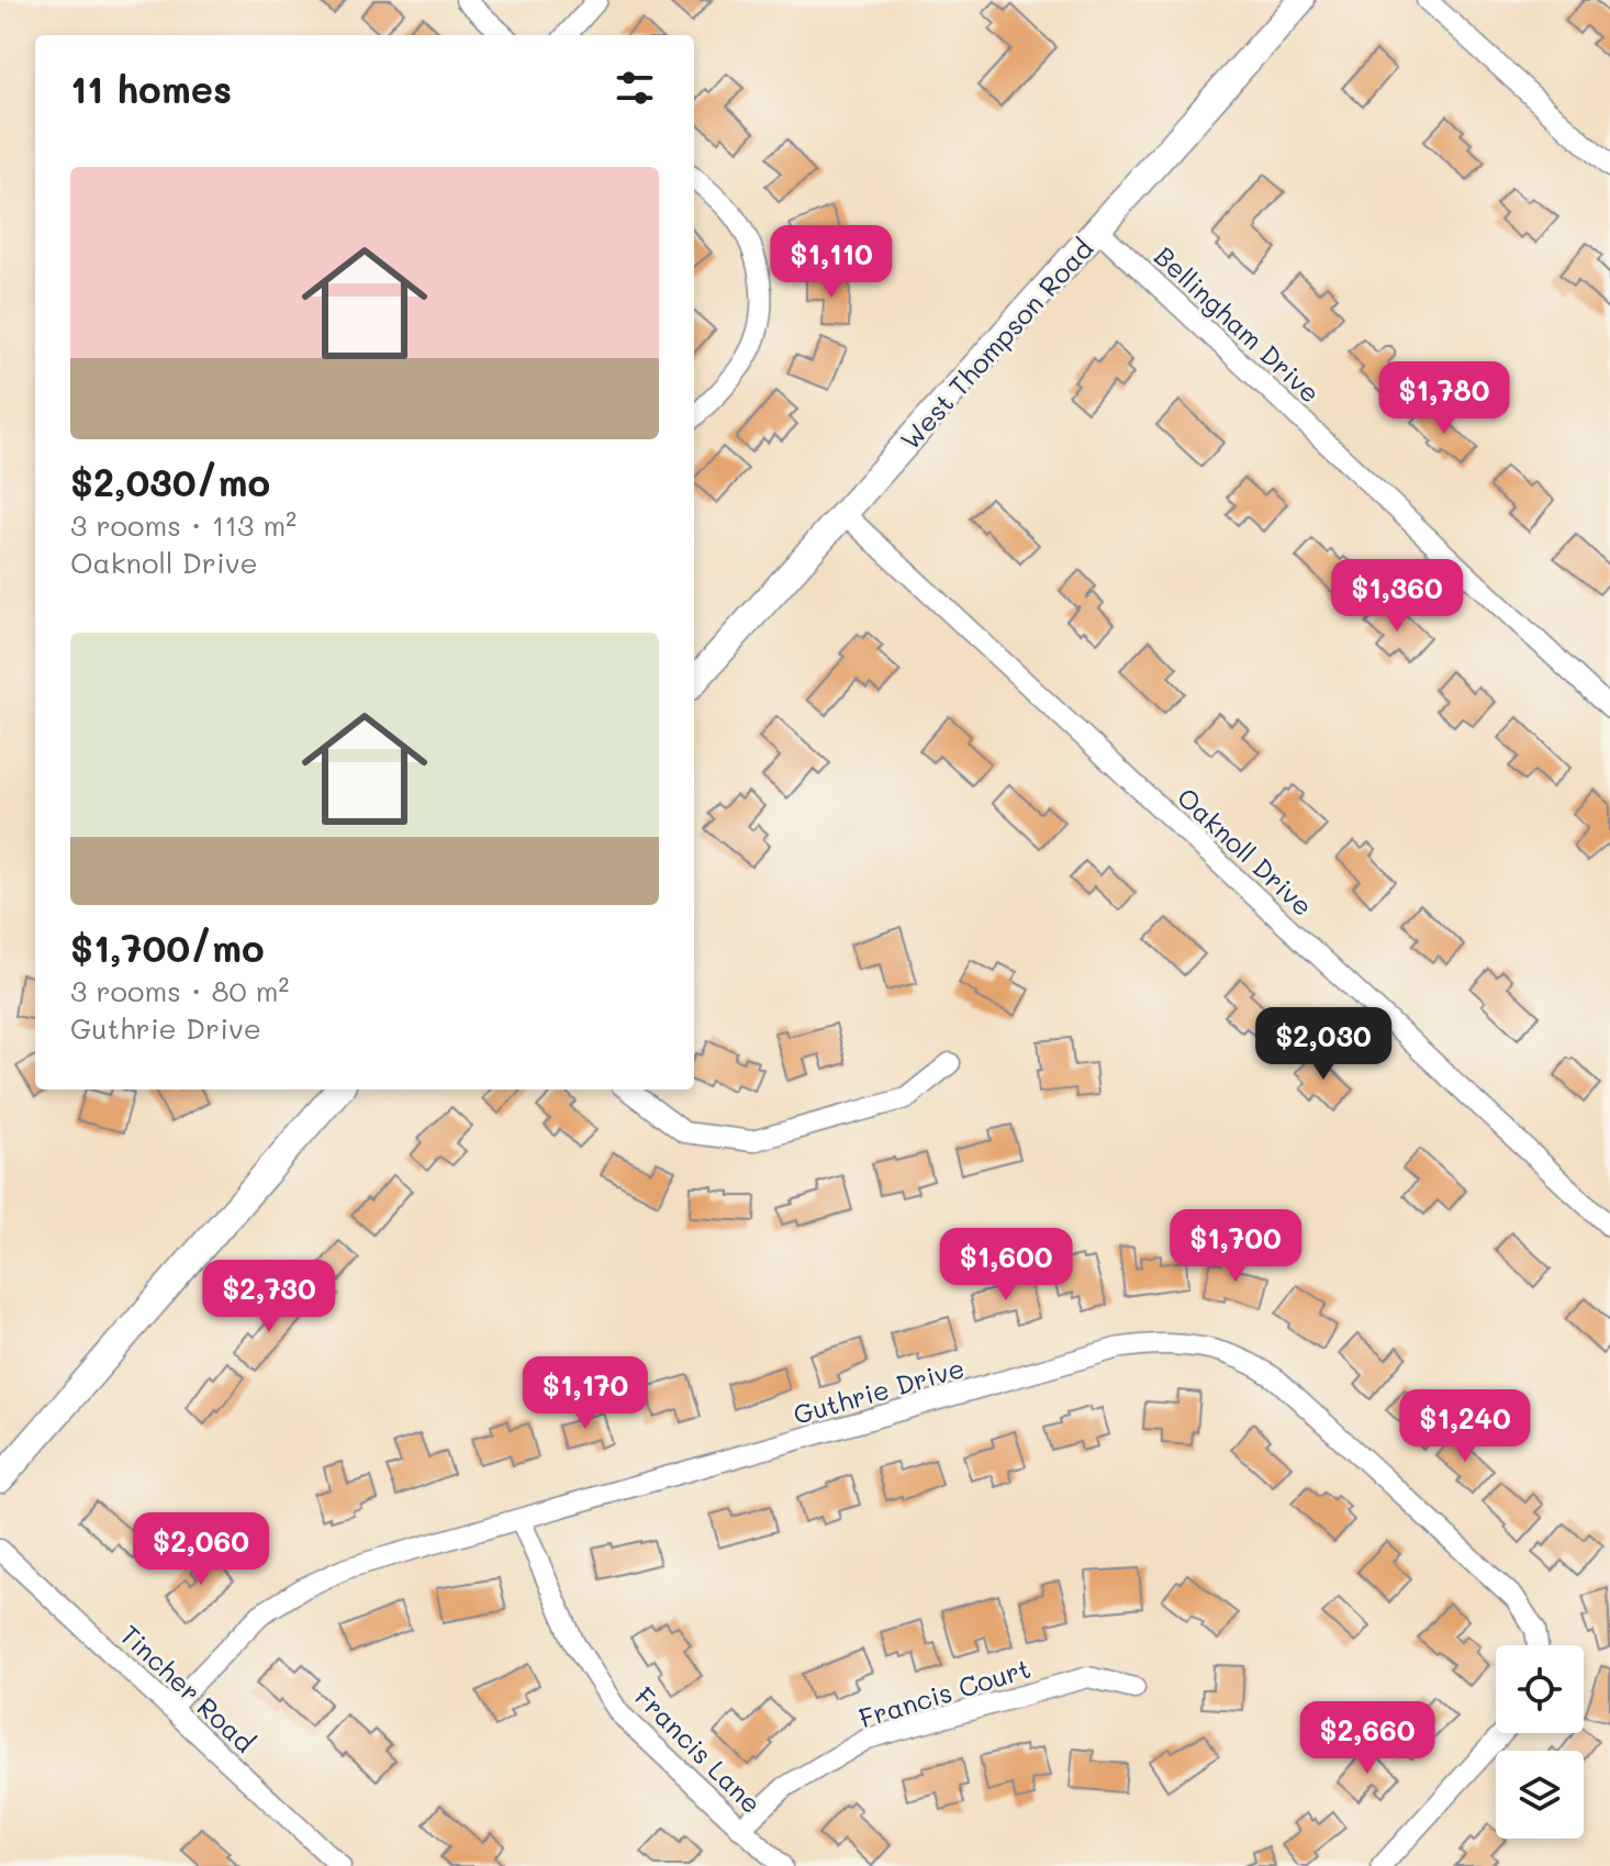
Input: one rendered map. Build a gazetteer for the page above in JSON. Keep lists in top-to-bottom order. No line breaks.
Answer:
{"streets":{"main road":["West Thompson Road"],"street":["Bellingham Drive","Oaknoll Drive","Guthrie Drive","Tincher Road","Francis Court","Francis Lane"]},"crossings":[["Bellingham Drive","West Thompson Road"],["West Thompson Road","Oaknoll Drive"],["Guthrie Drive","Tincher Road"],["Guthrie Drive","Francis Lane"],["Francis Court","Francis Lane"]],"page":{"heading":"11 homes","list":[{"name":"$2,030/mo","note":"3 rooms · 113 m² · Oaknoll Drive"},{"name":"$1,700/mo","note":"3 rooms · 80 m² · Guthrie Drive"}],"price":["$1,110","$1,780","$1,360","$2,030","$1,700","$1,600","$2,730","$1,170","$1,240","$2,060","$2,660"]}}
